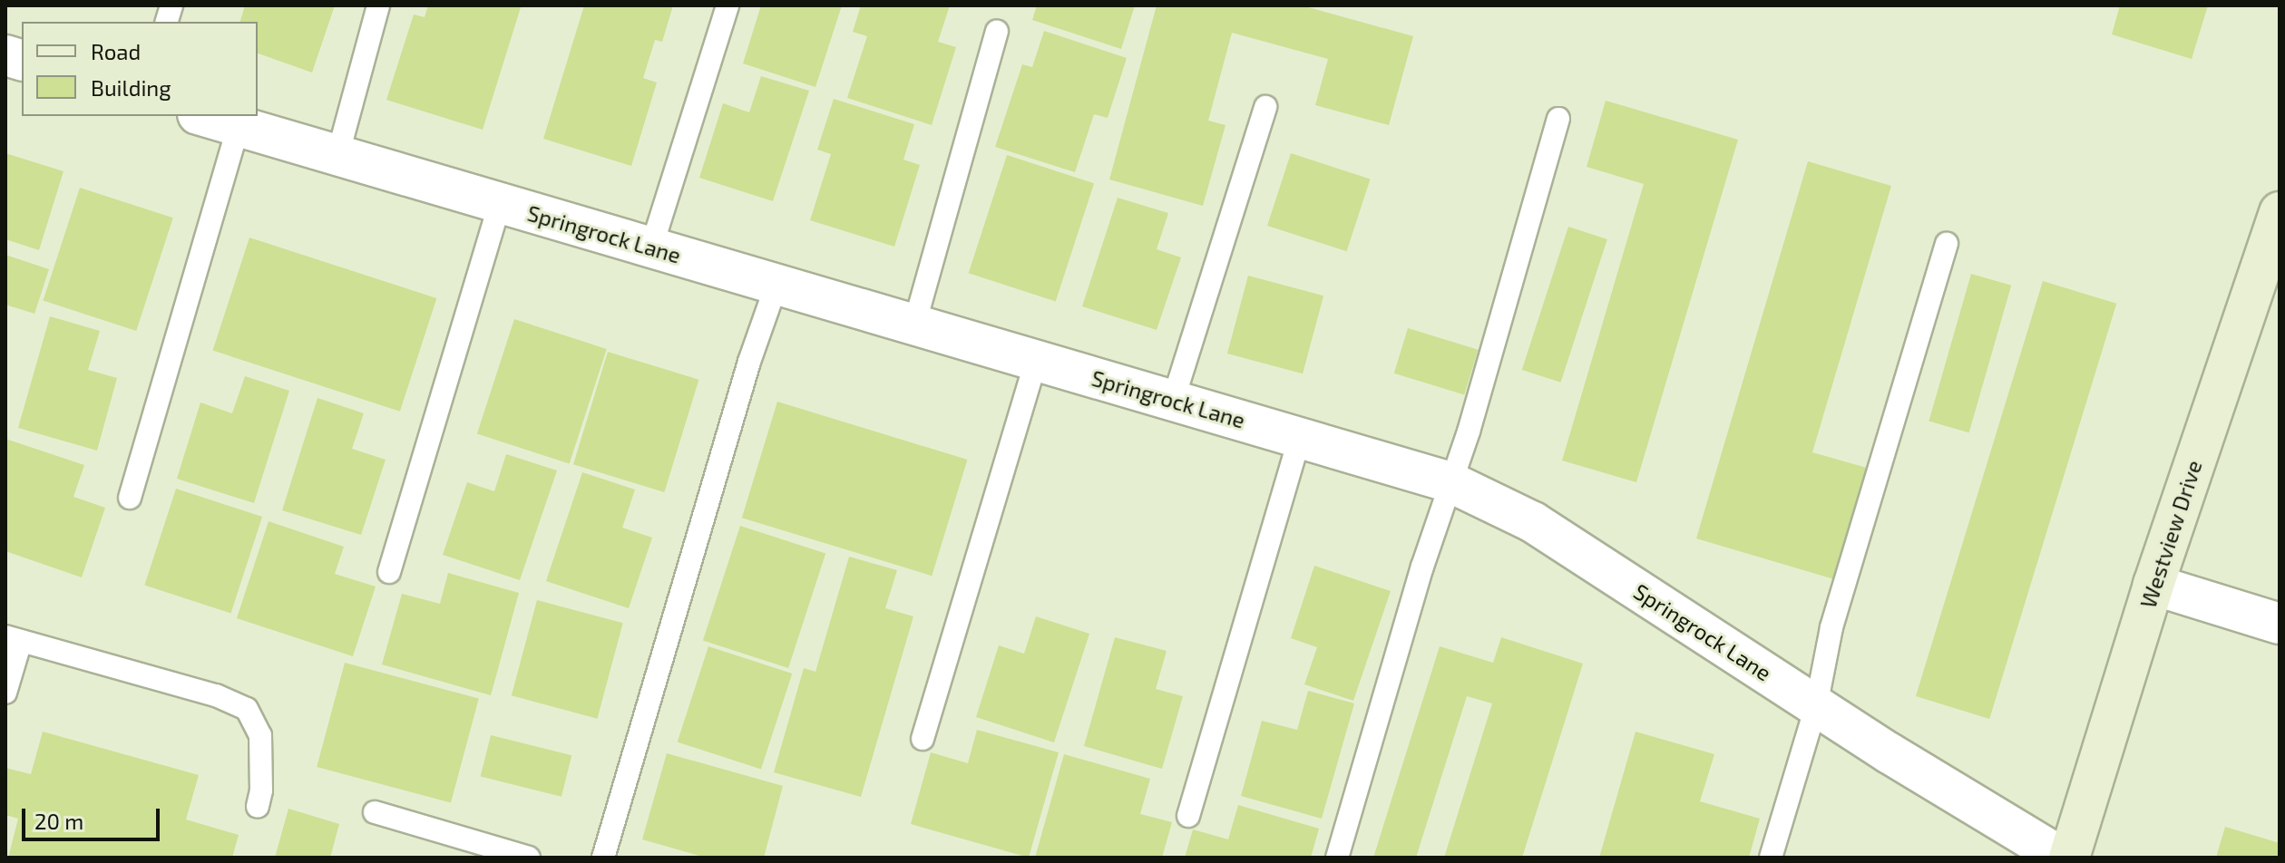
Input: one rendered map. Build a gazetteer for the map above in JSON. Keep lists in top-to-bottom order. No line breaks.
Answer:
{"streets":{"main road":["Westview Drive"],"street":["Springrock Lane"]},"legend":["Road","Building"],"scale_bar":"20 m"}
